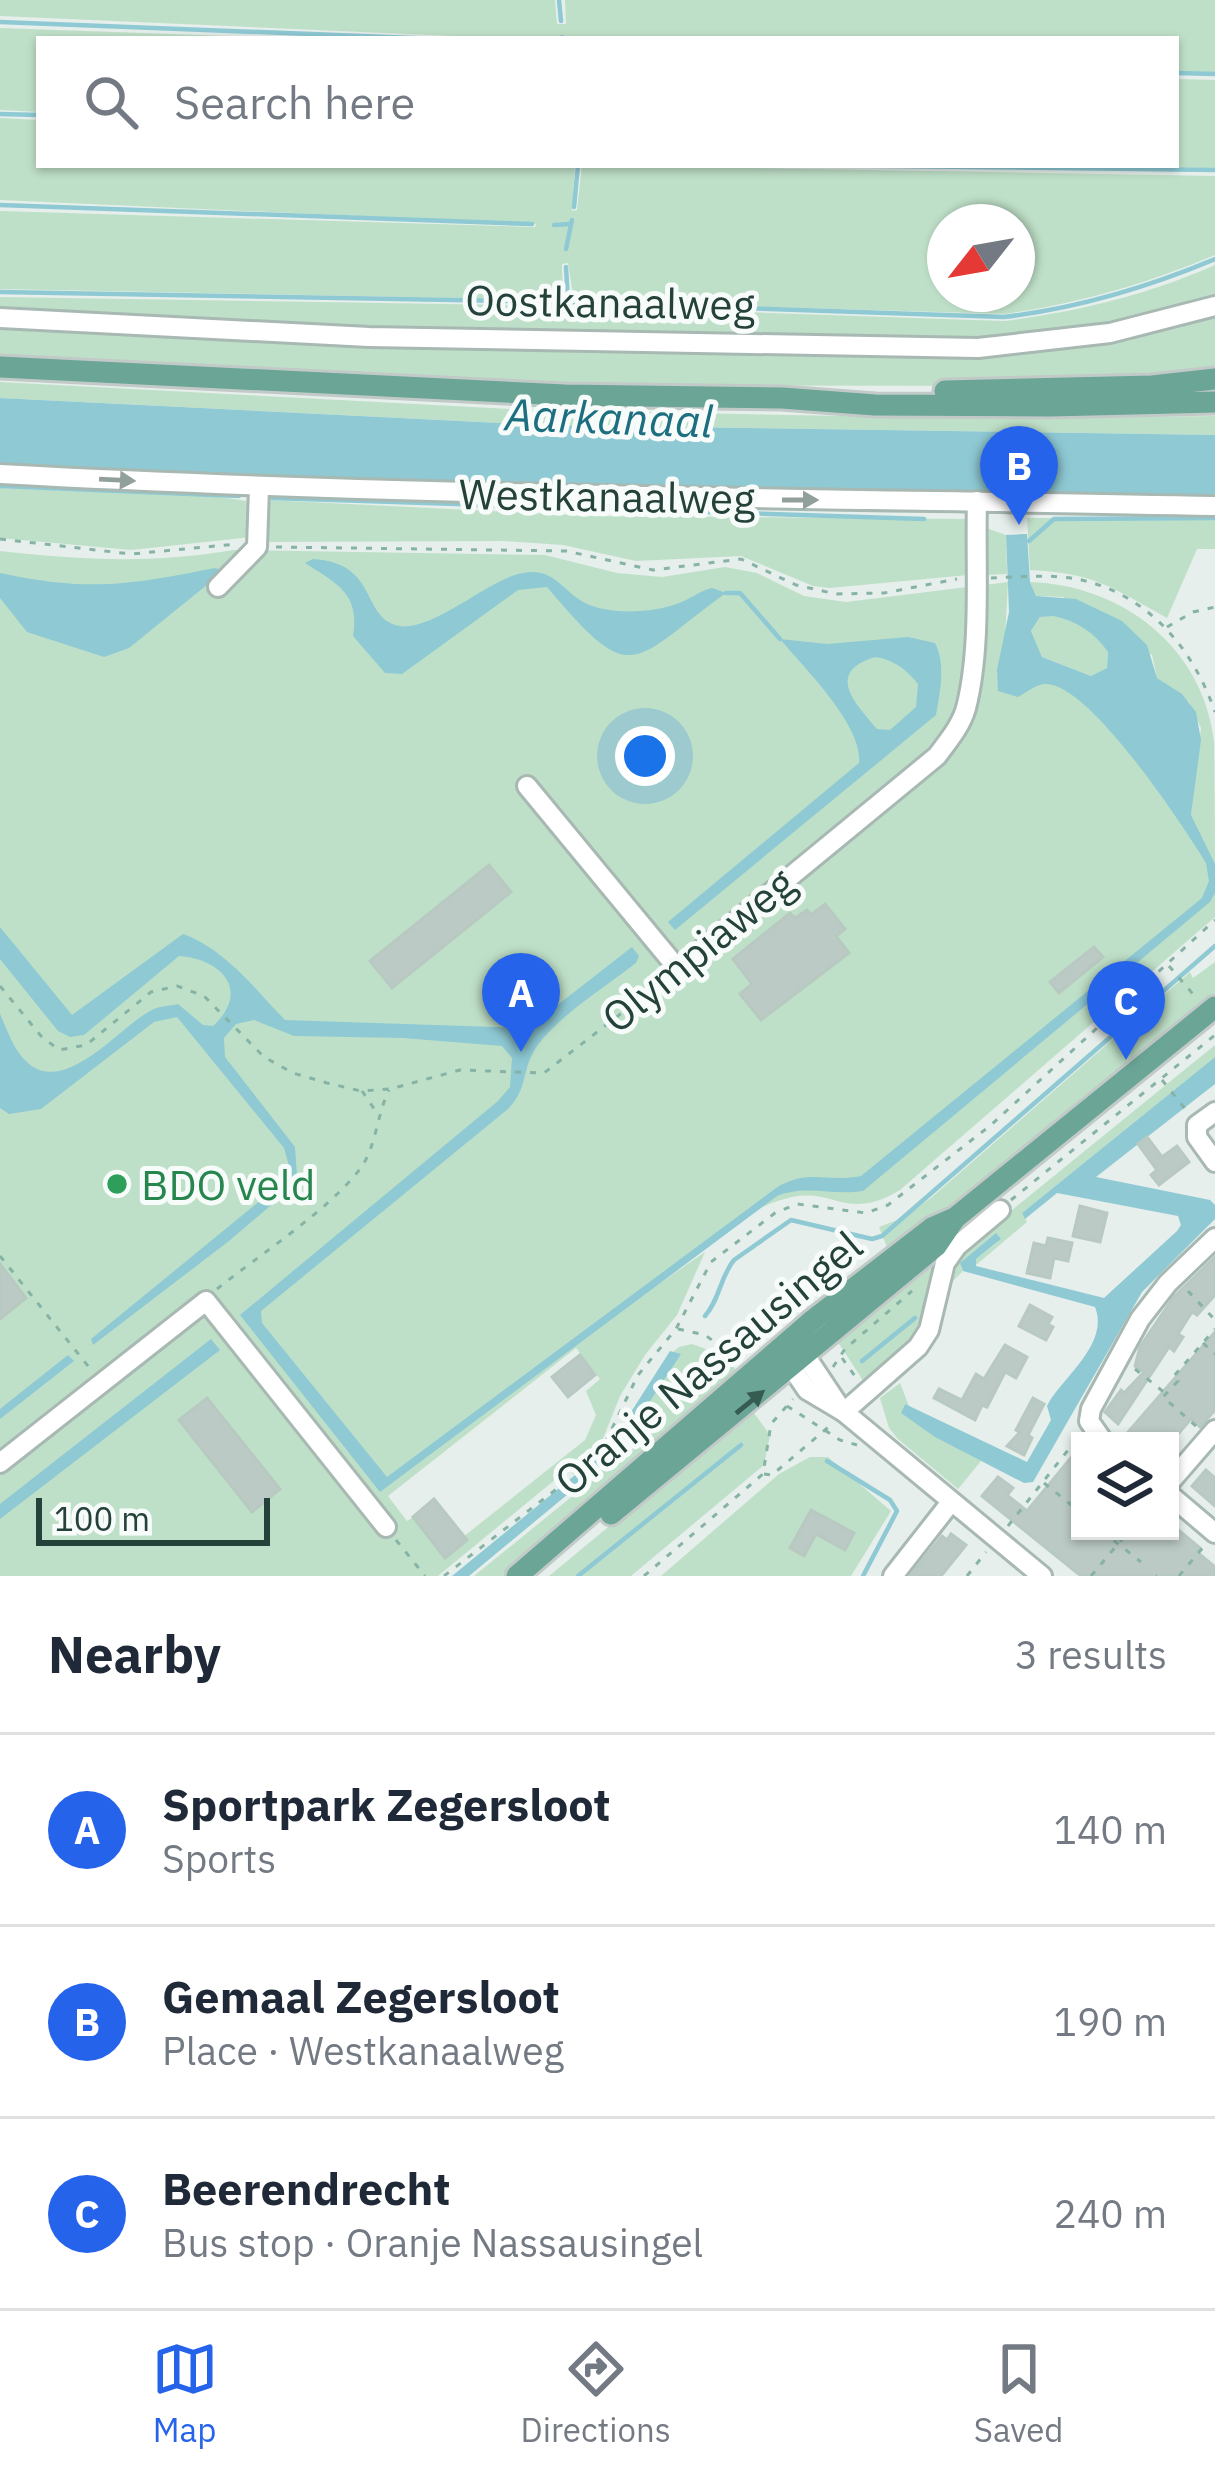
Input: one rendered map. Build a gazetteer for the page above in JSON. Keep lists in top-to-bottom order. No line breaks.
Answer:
{"streets":{"main road":["Oranje Nassausingel"],"street":["Oostkanaalweg","Westkanaalweg","Olympiaweg"]},"crossings":[["Westkanaalweg","Olympiaweg"]],"one_way":["Westkanaalweg"],"water":["Aarkanaal"],"places":["BDO veld"],"scale_bar":"100 m","north":"bottom left","page":{"search":"Search here","pins":["B","A","C"],"scale":"100 m","heading":["Nearby","3 results"],"list":[{"mark":"A","name":"Sportpark Zegersloot","note":"Sports","value":"140 m"},{"mark":"B","name":"Gemaal Zegersloot","note":"Place · Westkanaalweg","value":"190 m"},{"mark":"C","name":"Beerendrecht","note":"Bus stop · Oranje Nassausingel","value":"240 m"}],"nav":["Map","Directions","Saved"]}}
